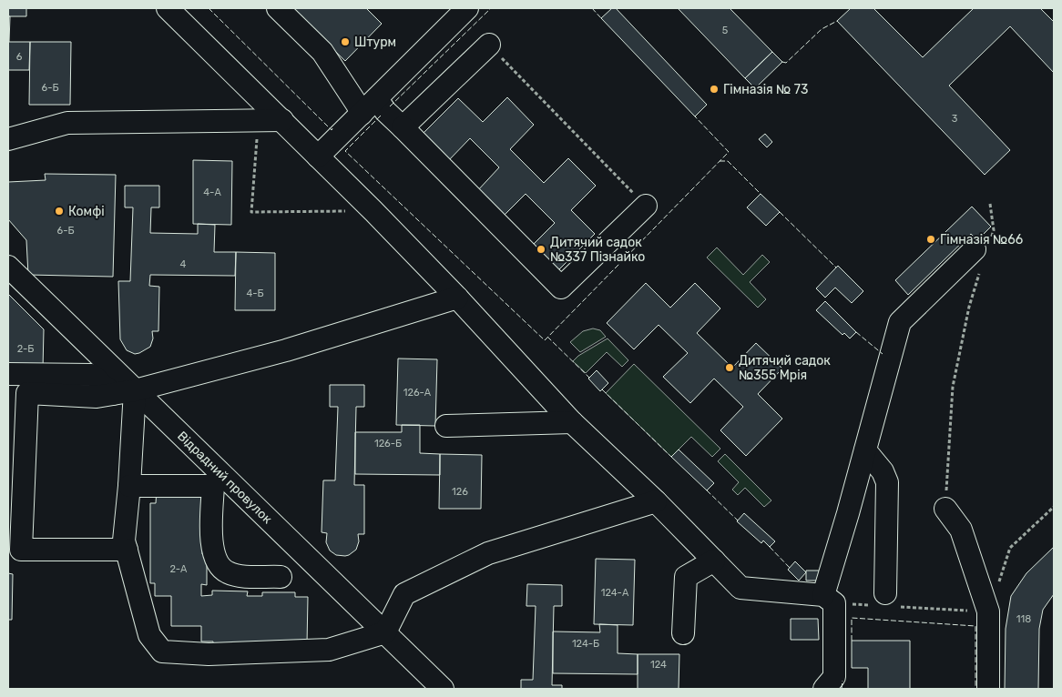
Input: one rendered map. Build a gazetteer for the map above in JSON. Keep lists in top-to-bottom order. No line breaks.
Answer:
{"streets":{"street":["Відрадний провулок"]},"places":["Штурм","Гімназія № 73","Комфі","Гімназія №66","Дитячий садок №337 Пізнайко","Дитячий садок №355 Мрія"],"house_numbers":["5","6","6-Б","3","4-А","6-Б","4","4-Б","2-Б","126-А","126-Б","126","2-А","124-А","118","124-Б","124"]}
